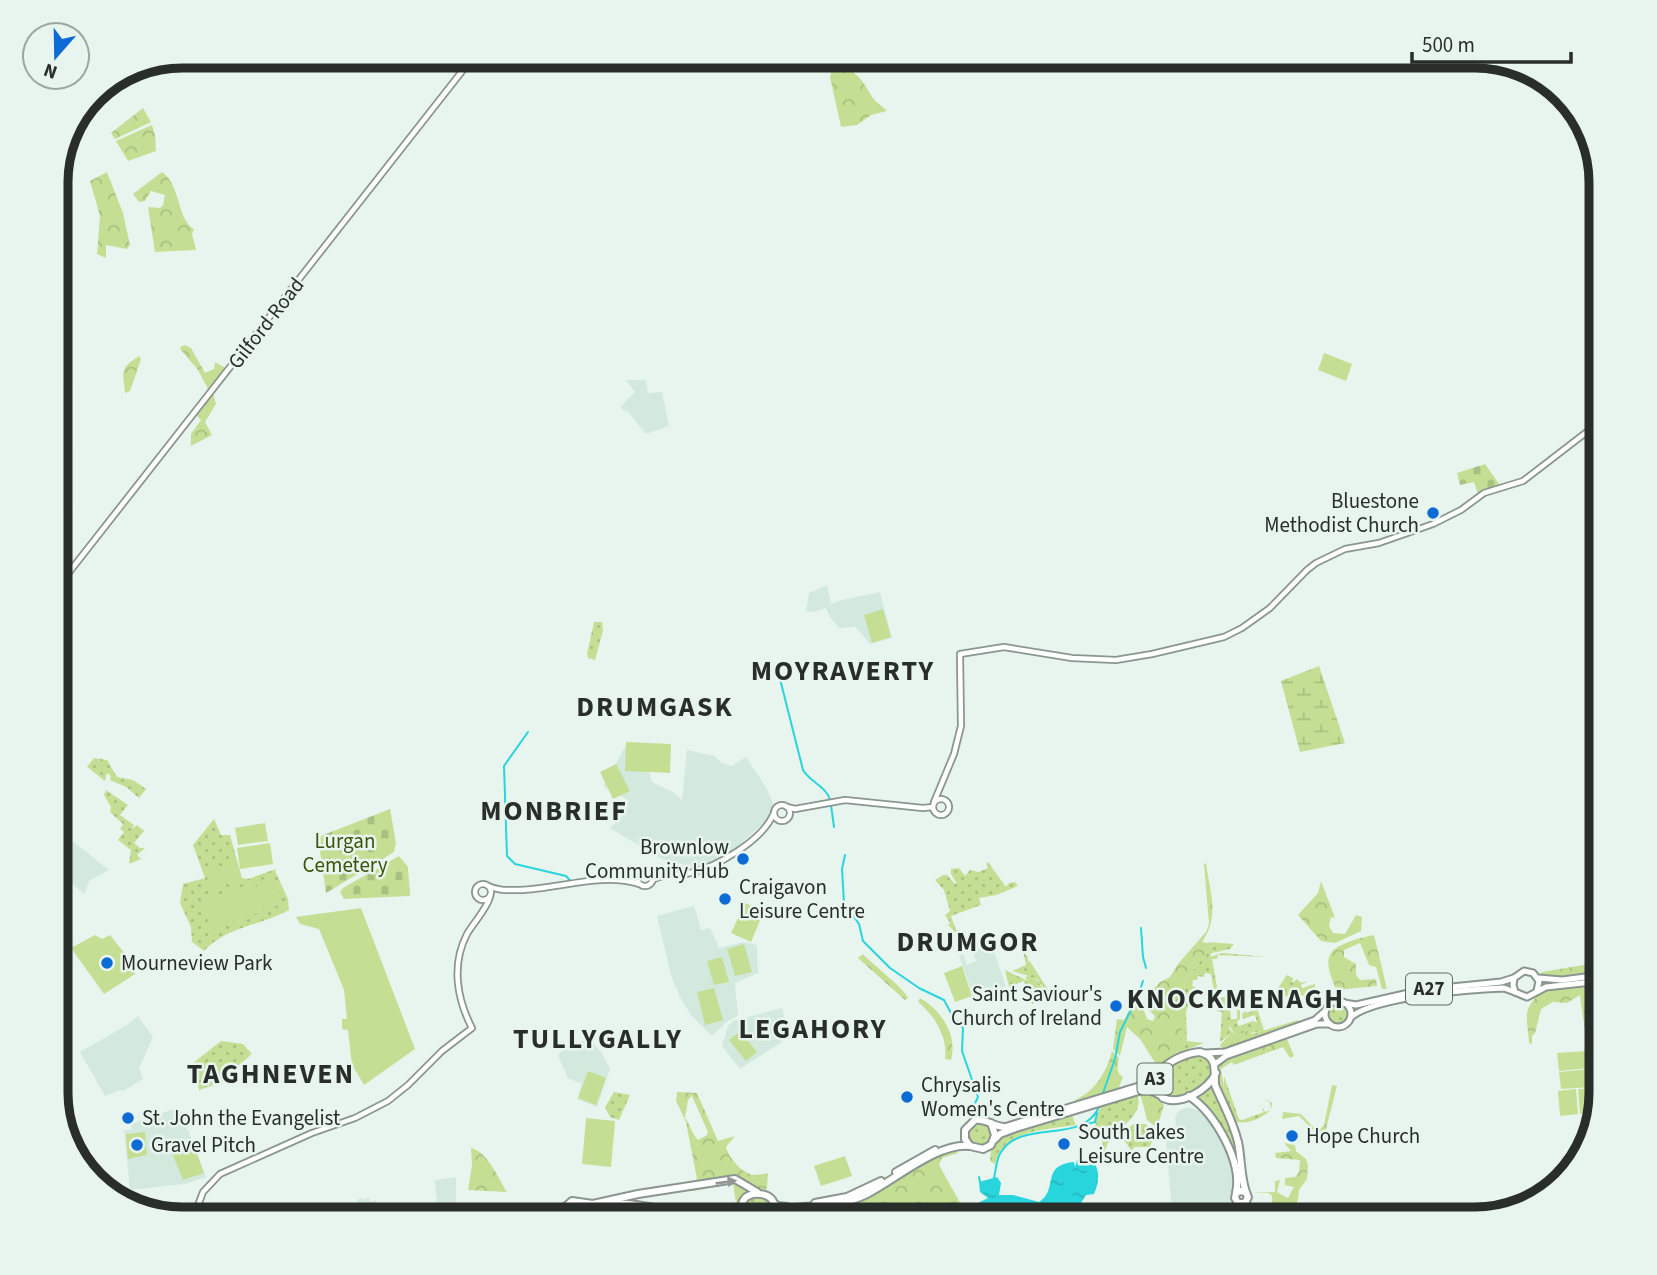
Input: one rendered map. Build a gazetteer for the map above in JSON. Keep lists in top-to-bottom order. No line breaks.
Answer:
{"streets":{"highway":["A3"],"main road":["Gilford Road","A27"]},"crossings":[["A27","A3"]],"districts":["MOYRAVERTY","DRUMGASK","MONBRIEF","DRUMGOR","KNOCKMENAGH","LEGAHORY","TULLYGALLY","TAGHNEVEN"],"parks":["Lurgan Cemetery"],"places":["Bluestone Methodist Church","Brownlow Community Hub","Craigavon Leisure Centre","Mourneview Park","Saint Saviour's Church of Ireland","Chrysalis Women's Centre","St. John the Evangelist","Hope Church","South Lakes Leisure Centre","Gravel Pitch"],"scale_bar":"500 m","north":"bottom"}
